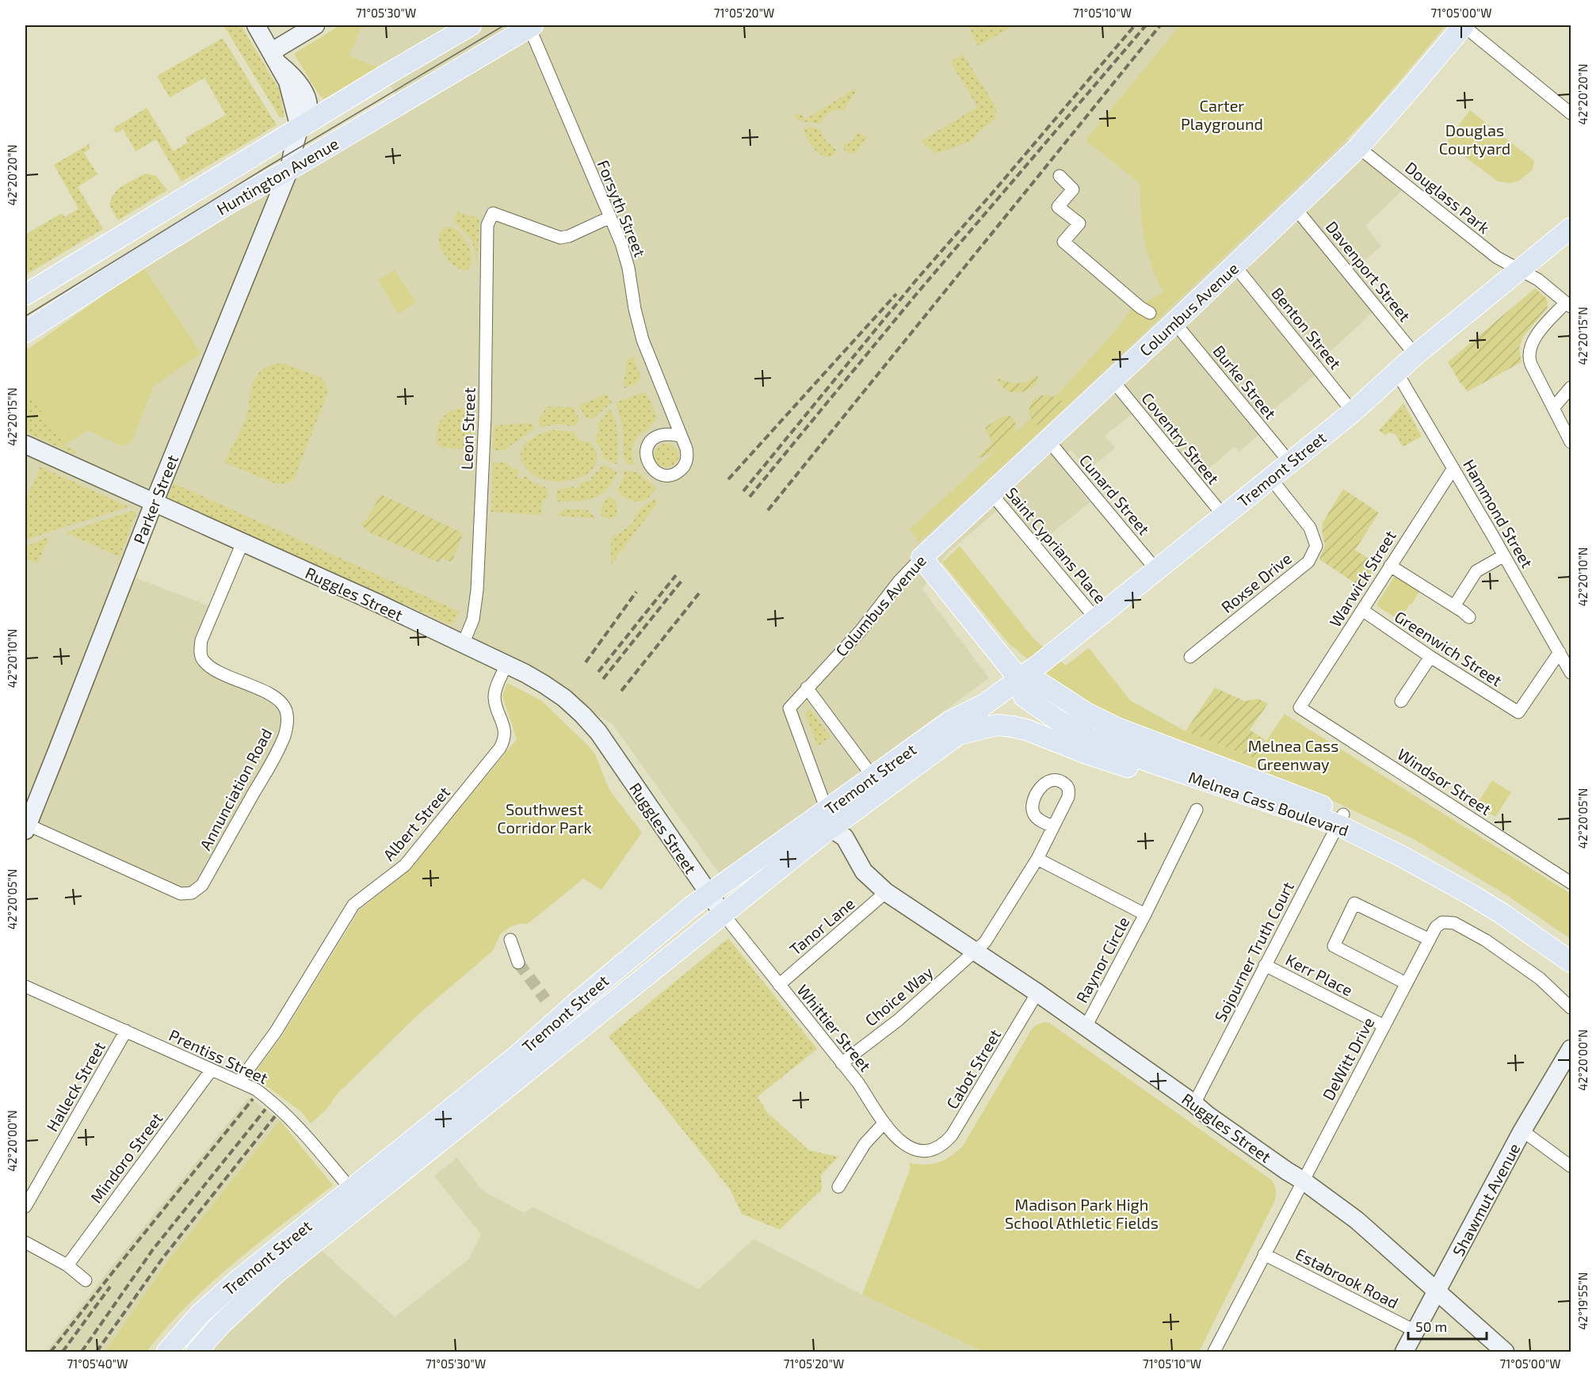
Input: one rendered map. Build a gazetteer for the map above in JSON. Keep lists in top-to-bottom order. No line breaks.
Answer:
{"streets":{"main road":["Huntington Avenue","Columbus Avenue","Tremont Street","Parker Street","Ruggles Street","Melnea Cass Boulevard","Shawmut Avenue"],"street":["Douglass Park","Forsyth Street","Davenport Street","Benton Street","Burke Street","Leon Street","Coventry Street","Cunard Street","Hammond Street","Saint Cyprians Place","Warwick Street","Roxse Drive","Greenwich Street","Windsor Street","Annunciation Road","Albert Street","Tanor Lane","Sojourner Truth Court","Raynor Circle","Kerr Place","Choice Way","Whittier Street","Prentiss Street","DeWitt Drive","Cabot Street","Halleck Street","Mindoro Street","Estabrook Road"]},"crossings":[["Huntington Avenue","Forsyth Street"],["Huntington Avenue","Parker Street"],["Douglass Park","Columbus Avenue"],["Douglass Park","Tremont Street"],["Forsyth Street","Leon Street"],["Davenport Street","Columbus Avenue"],["Davenport Street","Tremont Street"],["Columbus Avenue","Benton Street"],["Columbus Avenue","Burke Street"],["Columbus Avenue","Coventry Street"],["Columbus Avenue","Tremont Street"],["Columbus Avenue","Cunard Street"],["Columbus Avenue","Saint Cyprians Place"],["Columbus Avenue","Ruggles Street"],["Columbus Avenue","Melnea Cass Boulevard"],["Benton Street","Tremont Street"],["Burke Street","Tremont Street"],["Leon Street","Ruggles Street"],["Coventry Street","Tremont Street"],["Tremont Street","Cunard Street"],["Tremont Street","Hammond Street"],["Tremont Street","Saint Cyprians Place"],["Tremont Street","Roxse Drive"],["Tremont Street","Ruggles Street"],["Tremont Street","Melnea Cass Boulevard"],["Tremont Street","Whittier Street"],["Tremont Street","Prentiss Street"],["Parker Street","Ruggles Street"],["Parker Street","Annunciation Road"],["Hammond Street","Warwick Street"],["Hammond Street","Greenwich Street"],["Warwick Street","Greenwich Street"],["Warwick Street","Windsor Street"],["Ruggles Street","Annunciation Road"],["Ruggles Street","Albert Street"],["Ruggles Street","Tanor Lane"],["Ruggles Street","Sojourner Truth Court"],["Ruggles Street","Raynor Circle"],["Ruggles Street","Choice Way"],["Ruggles Street","Whittier Street"],["Ruggles Street","DeWitt Drive"],["Ruggles Street","Cabot Street"],["Ruggles Street","Shawmut Avenue"],["Melnea Cass Boulevard","Sojourner Truth Court"],["Albert Street","Prentiss Street"],["Tanor Lane","Whittier Street"],["Sojourner Truth Court","Kerr Place"],["Kerr Place","DeWitt Drive"],["Choice Way","Whittier Street"],["Whittier Street","Cabot Street"],["Prentiss Street","Halleck Street"],["Prentiss Street","Mindoro Street"],["DeWitt Drive","Estabrook Road"],["Shawmut Avenue","Estabrook Road"]],"parks":["Carter Playground","Douglas Courtyard","Melnea Cass Greenway","Southwest Corridor Park","Madison Park High School Athletic Fields"],"scale_bar":"50 m","coordinates":["71°05'30\"W","71°05'20\"W","71°05'10\"W","71°05'00\"W","42°20'20\"N","42°20'15\"N","42°20'10\"N","42°20'05\"N","42°20'00\"N","42°19'55\"N","71°05'40\"W"]}
